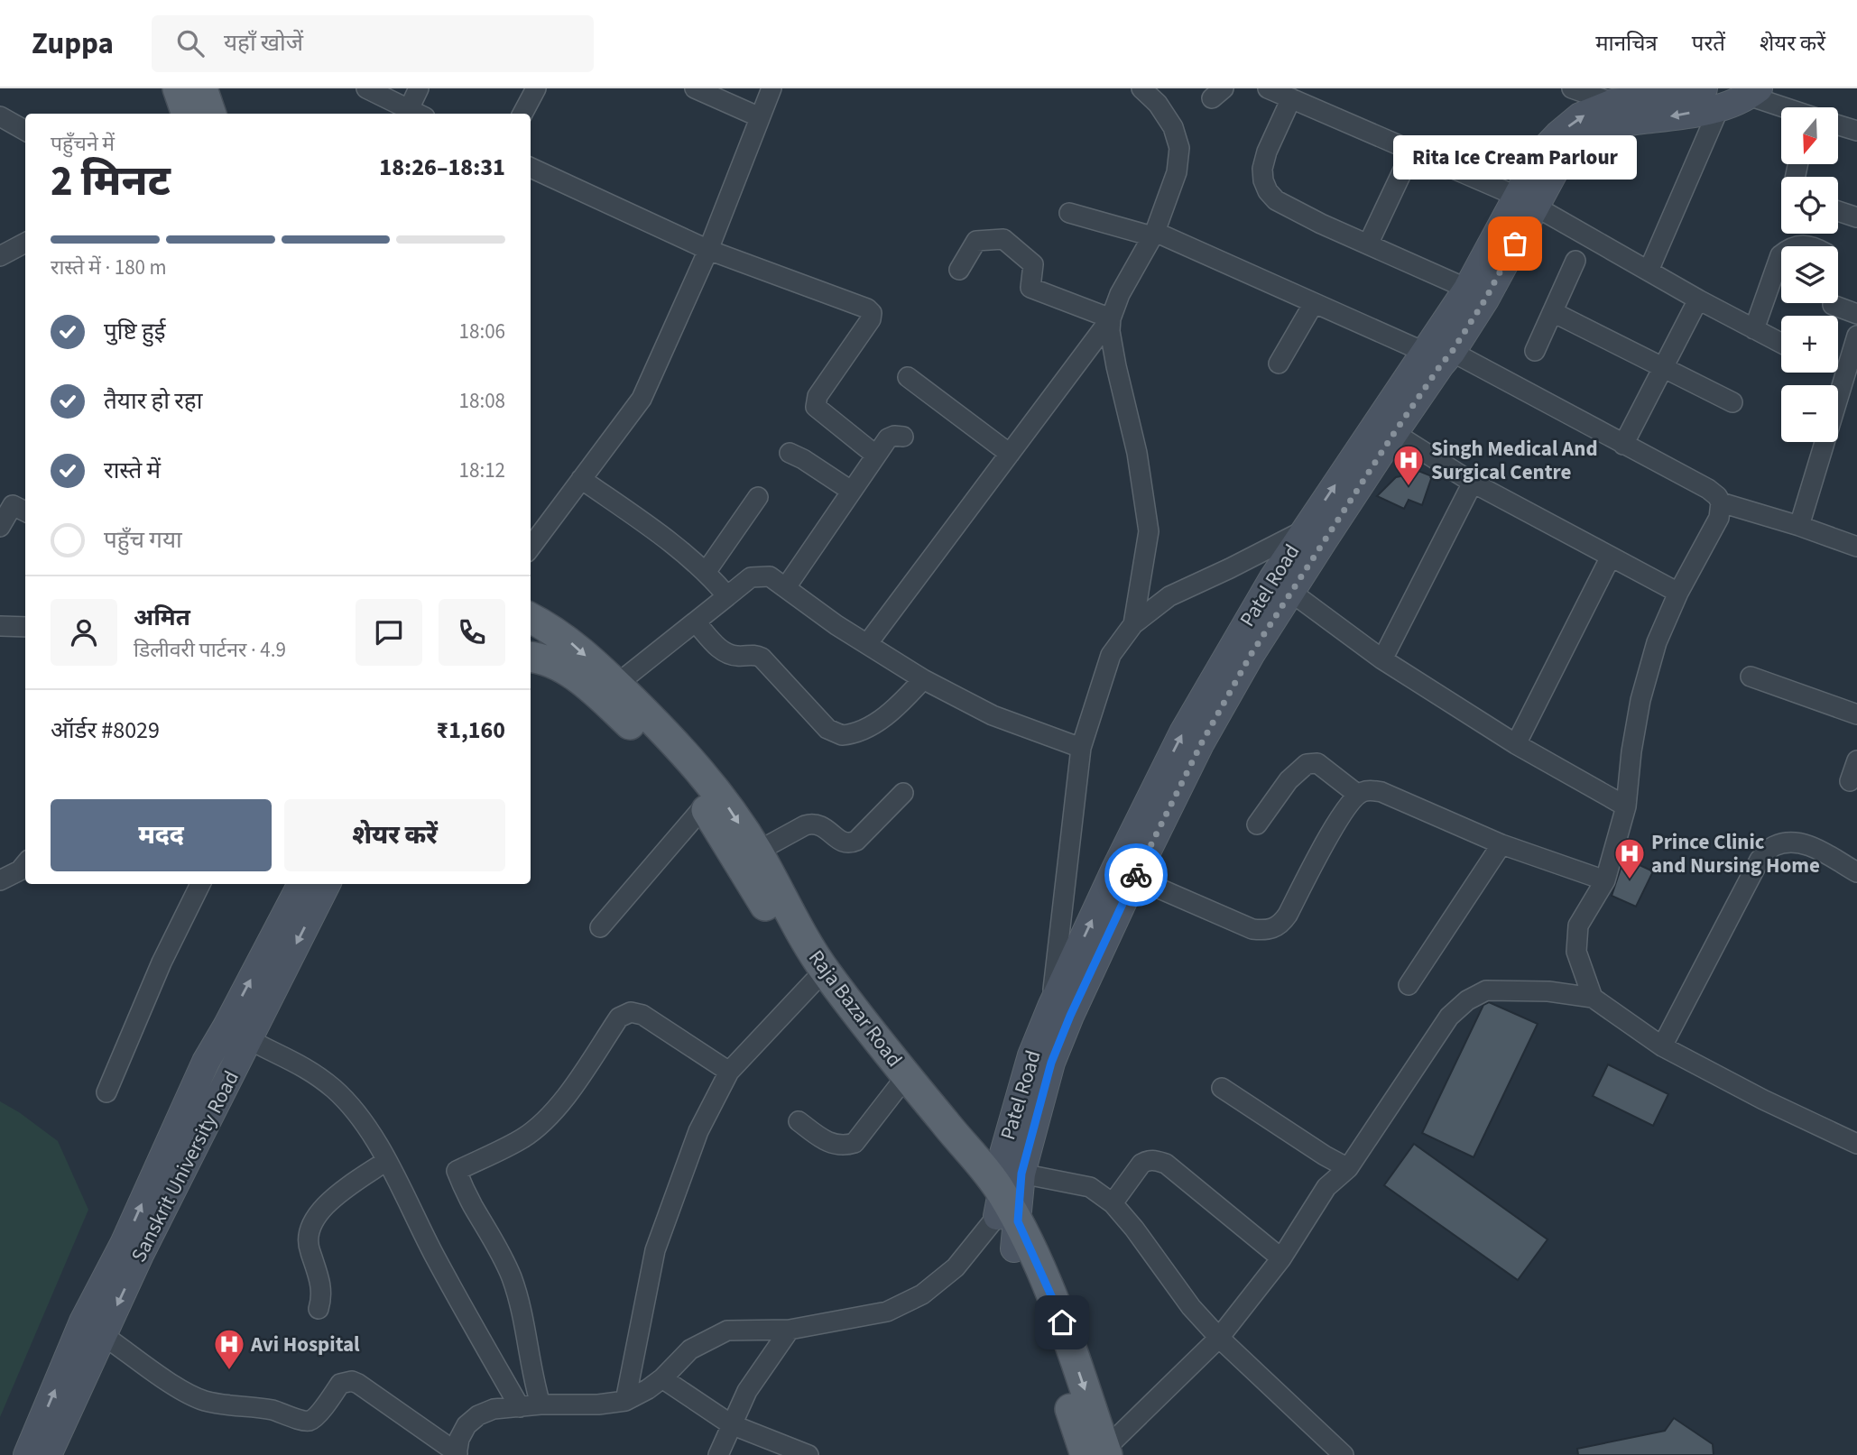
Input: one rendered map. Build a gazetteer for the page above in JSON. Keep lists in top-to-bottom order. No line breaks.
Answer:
{"streets":{"main road":["Raja Bazar Road"],"street":["Patel Road","Sanskrit University Road"]},"crossings":[["Patel Road","Raja Bazar Road"]],"places":{"other":["Rita Ice Cream Parlour"],"hospital":["Singh Medical And Surgical Centre","Prince Clinic and Nursing Home","Avi Hospital"]},"north":"bottom","page":{"header":"Zuppa","search":"यहाँ खोजें","nav":["मानचित्र","परतें","शेयर करें"],"map_buttons":["+","−"],"heading":["2 मिनट","पहुँचने में","18:26–18:31"],"panel":["अमित","डिलीवरी पार्टनर · 4.9","ऑर्डर #8029","₹1,160"],"bubble":"Rita Ice Cream Parlour","bar":"रास्ते में · 180 m","list":[["पुष्टि हुई","18:06"],["तैयार हो रहा","18:08"],["रास्ते में","18:12"],"पहुँच गया"],"buttons":["मदद","शेयर करें"]}}
